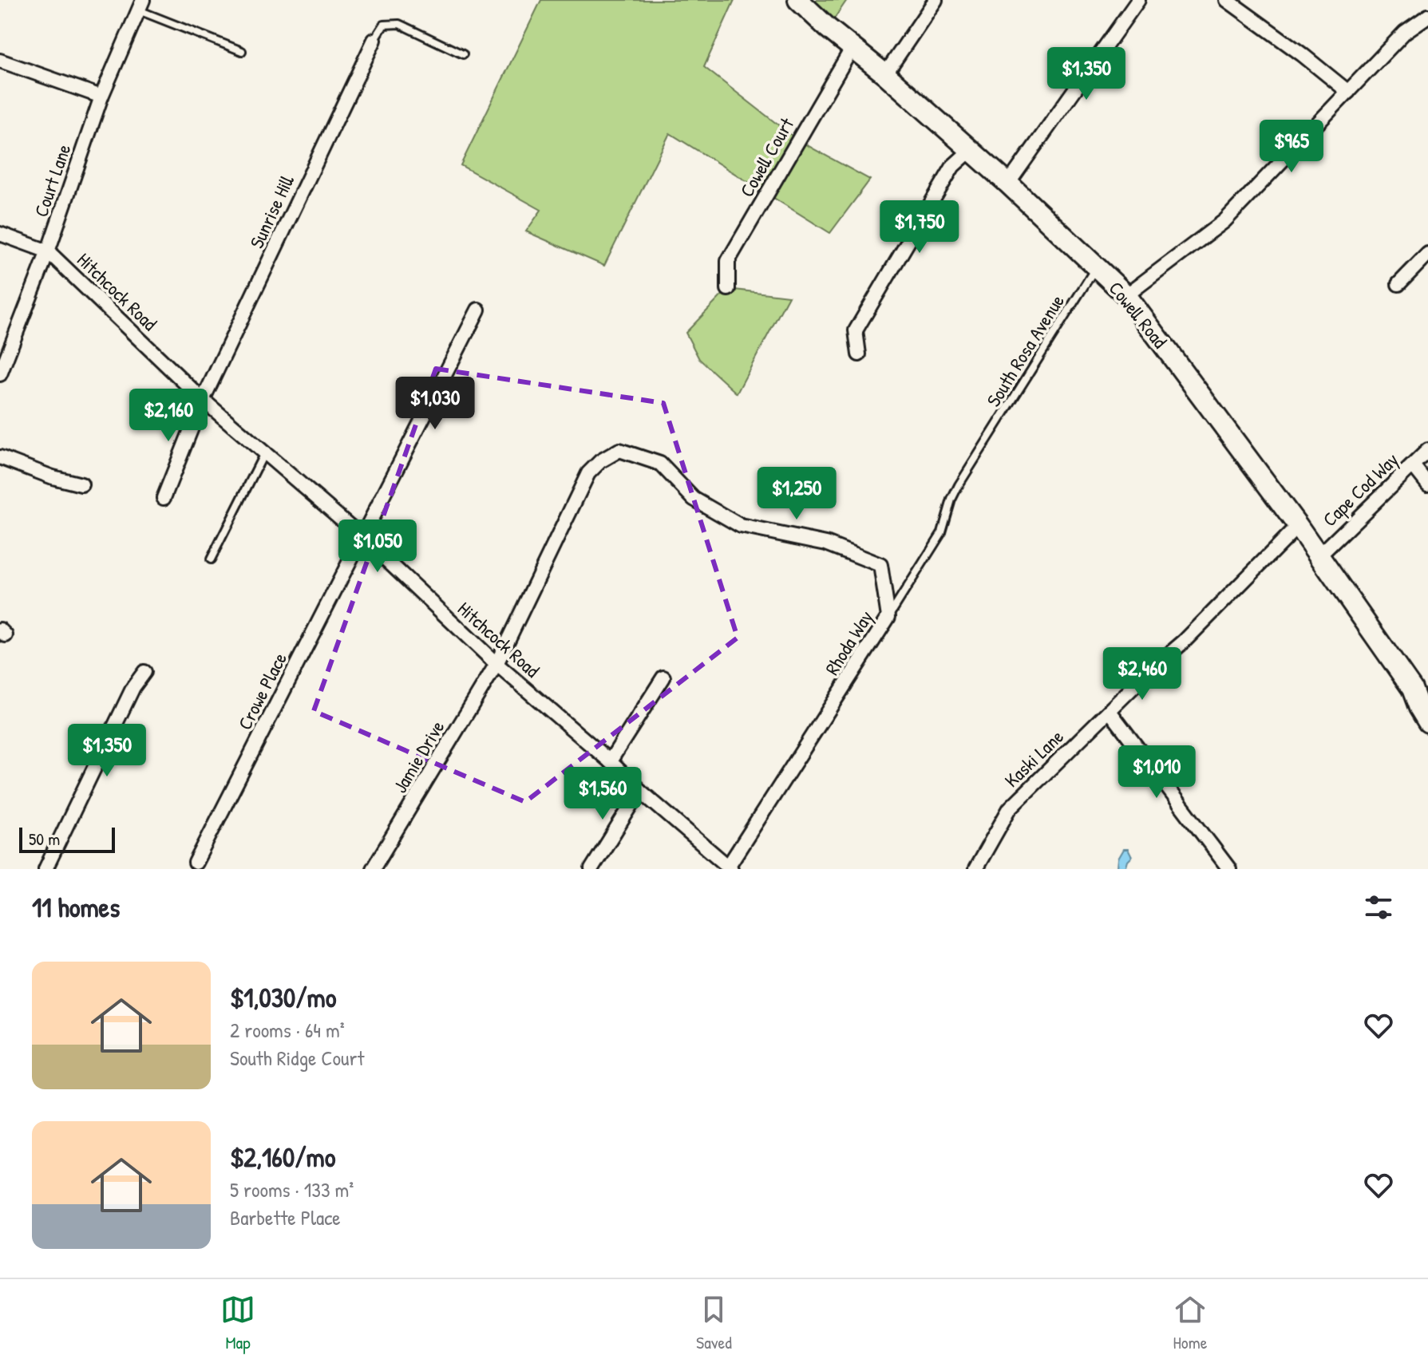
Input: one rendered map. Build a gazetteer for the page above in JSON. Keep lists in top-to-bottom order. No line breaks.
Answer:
{"streets":{"street":["Cowell Court","Court Lane","Sunrise Hill","Hitchcock Road","Cowell Road","Cape Cod Way","Rhoda Way","Crowe Place","Jamie Drive","Kaski Lane"],"lane":["South Rosa Avenue"]},"crossings":[["Cowell Court","Cowell Road"],["Court Lane","Hitchcock Road"],["Sunrise Hill","Hitchcock Road"],["Hitchcock Road","Rhoda Way"],["Hitchcock Road","Crowe Place"],["Hitchcock Road","Jamie Drive"],["Cowell Road","South Rosa Avenue"],["Cowell Road","Cape Cod Way"],["Cowell Road","Kaski Lane"],["South Rosa Avenue","Rhoda Way"],["Rhoda Way","Jamie Drive"]],"scale_bar":"50 m","page":{"price":["$1,350","$965","$1,750","$1,030","$2,160","$1,250","$1,050","$2,460","$1,350","$1,010","$1,560"],"scale":"50 m","heading":"11 homes","list":[{"name":"$1,030/mo","note":"2 rooms · 64 m² · South Ridge Court"},{"name":"$2,160/mo","note":"5 rooms · 133 m² · Barbette Place"}],"tabs":["Map","Saved","Home"]}}
